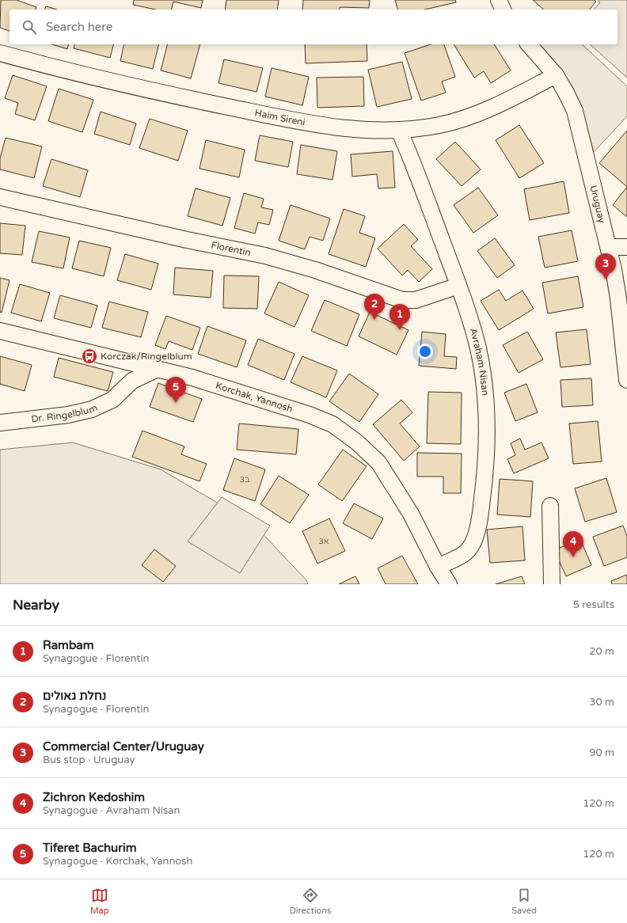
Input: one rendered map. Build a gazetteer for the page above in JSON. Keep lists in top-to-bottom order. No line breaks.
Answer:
{"streets":{"street":["Haim Sireni","Uruguay","Florentin","Avraham Nisan","Korchak, Yannosh","Dr. Ringelblum"]},"crossings":[["Haim Sireni","Uruguay"],["Haim Sireni","Avraham Nisan"],["Florentin","Avraham Nisan"],["Avraham Nisan","Korchak, Yannosh"],["Korchak, Yannosh","Dr. Ringelblum"]],"places":{"bus stop":["Korczak/Ringelblum"]},"house_numbers":["3ב","3א"],"page":{"search":"Search here","pins":["3","2","1","5","4"],"heading":["Nearby","5 results"],"list":[{"mark":"1","name":"Rambam","note":"Synagogue · Florentin","value":"20 m"},{"mark":"2","name":"נחלת גאולים","note":"Synagogue · Florentin","value":"30 m"},{"mark":"3","name":"Commercial Center/Uruguay","note":"Bus stop · Uruguay","value":"90 m"},{"mark":"4","name":"Zichron Kedoshim","note":"Synagogue · Avraham Nisan","value":"120 m"},{"mark":"5","name":"Tiferet Bachurim","note":"Synagogue · Korchak, Yannosh","value":"120 m"}],"nav":["Map","Directions","Saved"]}}
